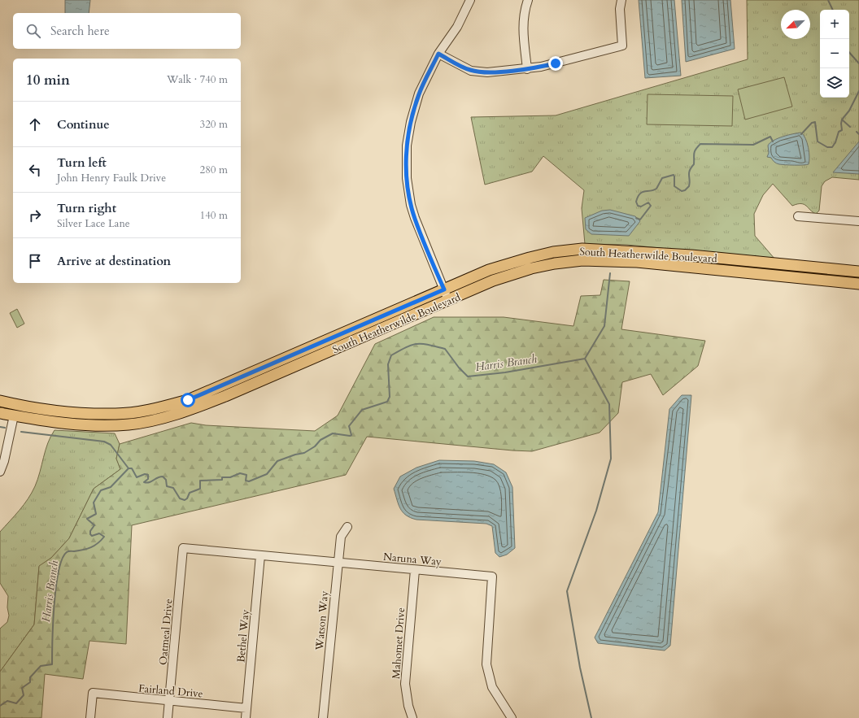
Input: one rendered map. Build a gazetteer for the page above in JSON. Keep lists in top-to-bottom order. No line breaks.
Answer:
{"streets":{"main road":["South Heatherwilde Boulevard"],"street":["Naruna Way","Watson Way","Oatmeal Drive","Bethel Way","Mahomet Drive","Fairland Drive"]},"crossings":[["Naruna Way","Watson Way"],["Naruna Way","Oatmeal Drive"],["Naruna Way","Bethel Way"],["Naruna Way","Mahomet Drive"],["Oatmeal Drive","Fairland Drive"],["Bethel Way","Fairland Drive"]],"water":["Harris Branch"],"north":"bottom left","page":{"map_buttons":["+","−"],"search":"Search here","heading":["10 min","Walk · 740 m"],"list":[["Continue","320 m"],["Turn left","John Henry Faulk Drive","280 m"],["Turn right","Silver Lace Lane","140 m"],"Arrive at destination"]}}
